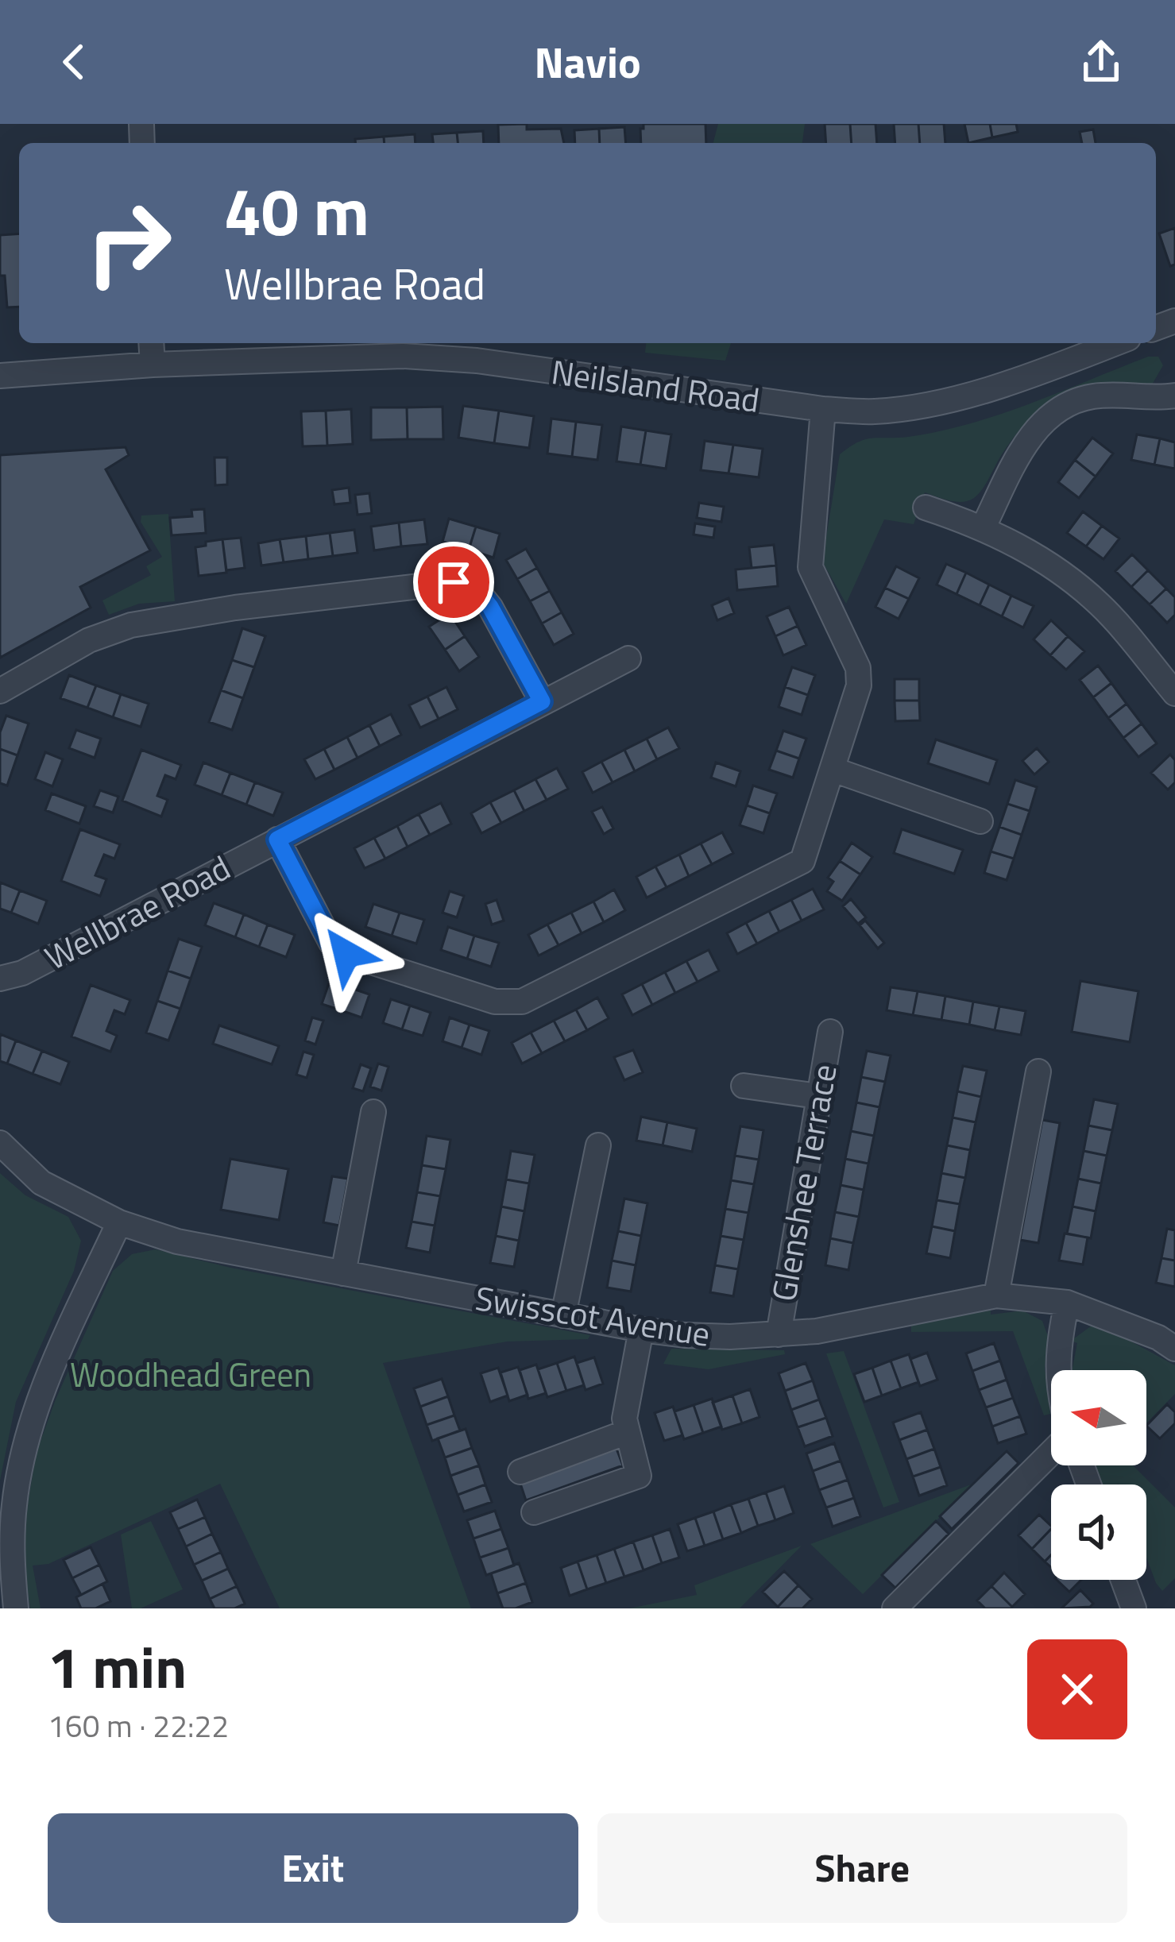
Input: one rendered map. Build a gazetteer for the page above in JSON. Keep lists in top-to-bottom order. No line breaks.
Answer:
{"streets":{"street":["Neilsland Road","Wellbrae Road","Glenshee Terrace","Swisscot Avenue"]},"crossings":[["Glenshee Terrace","Swisscot Avenue"]],"parks":["Woodhead Green"],"north":"left","page":{"header":"Navio","turn":["40 m","Wellbrae Road"],"heading":["1 min","160 m · 22:22"],"buttons":["Exit","Share"]}}
